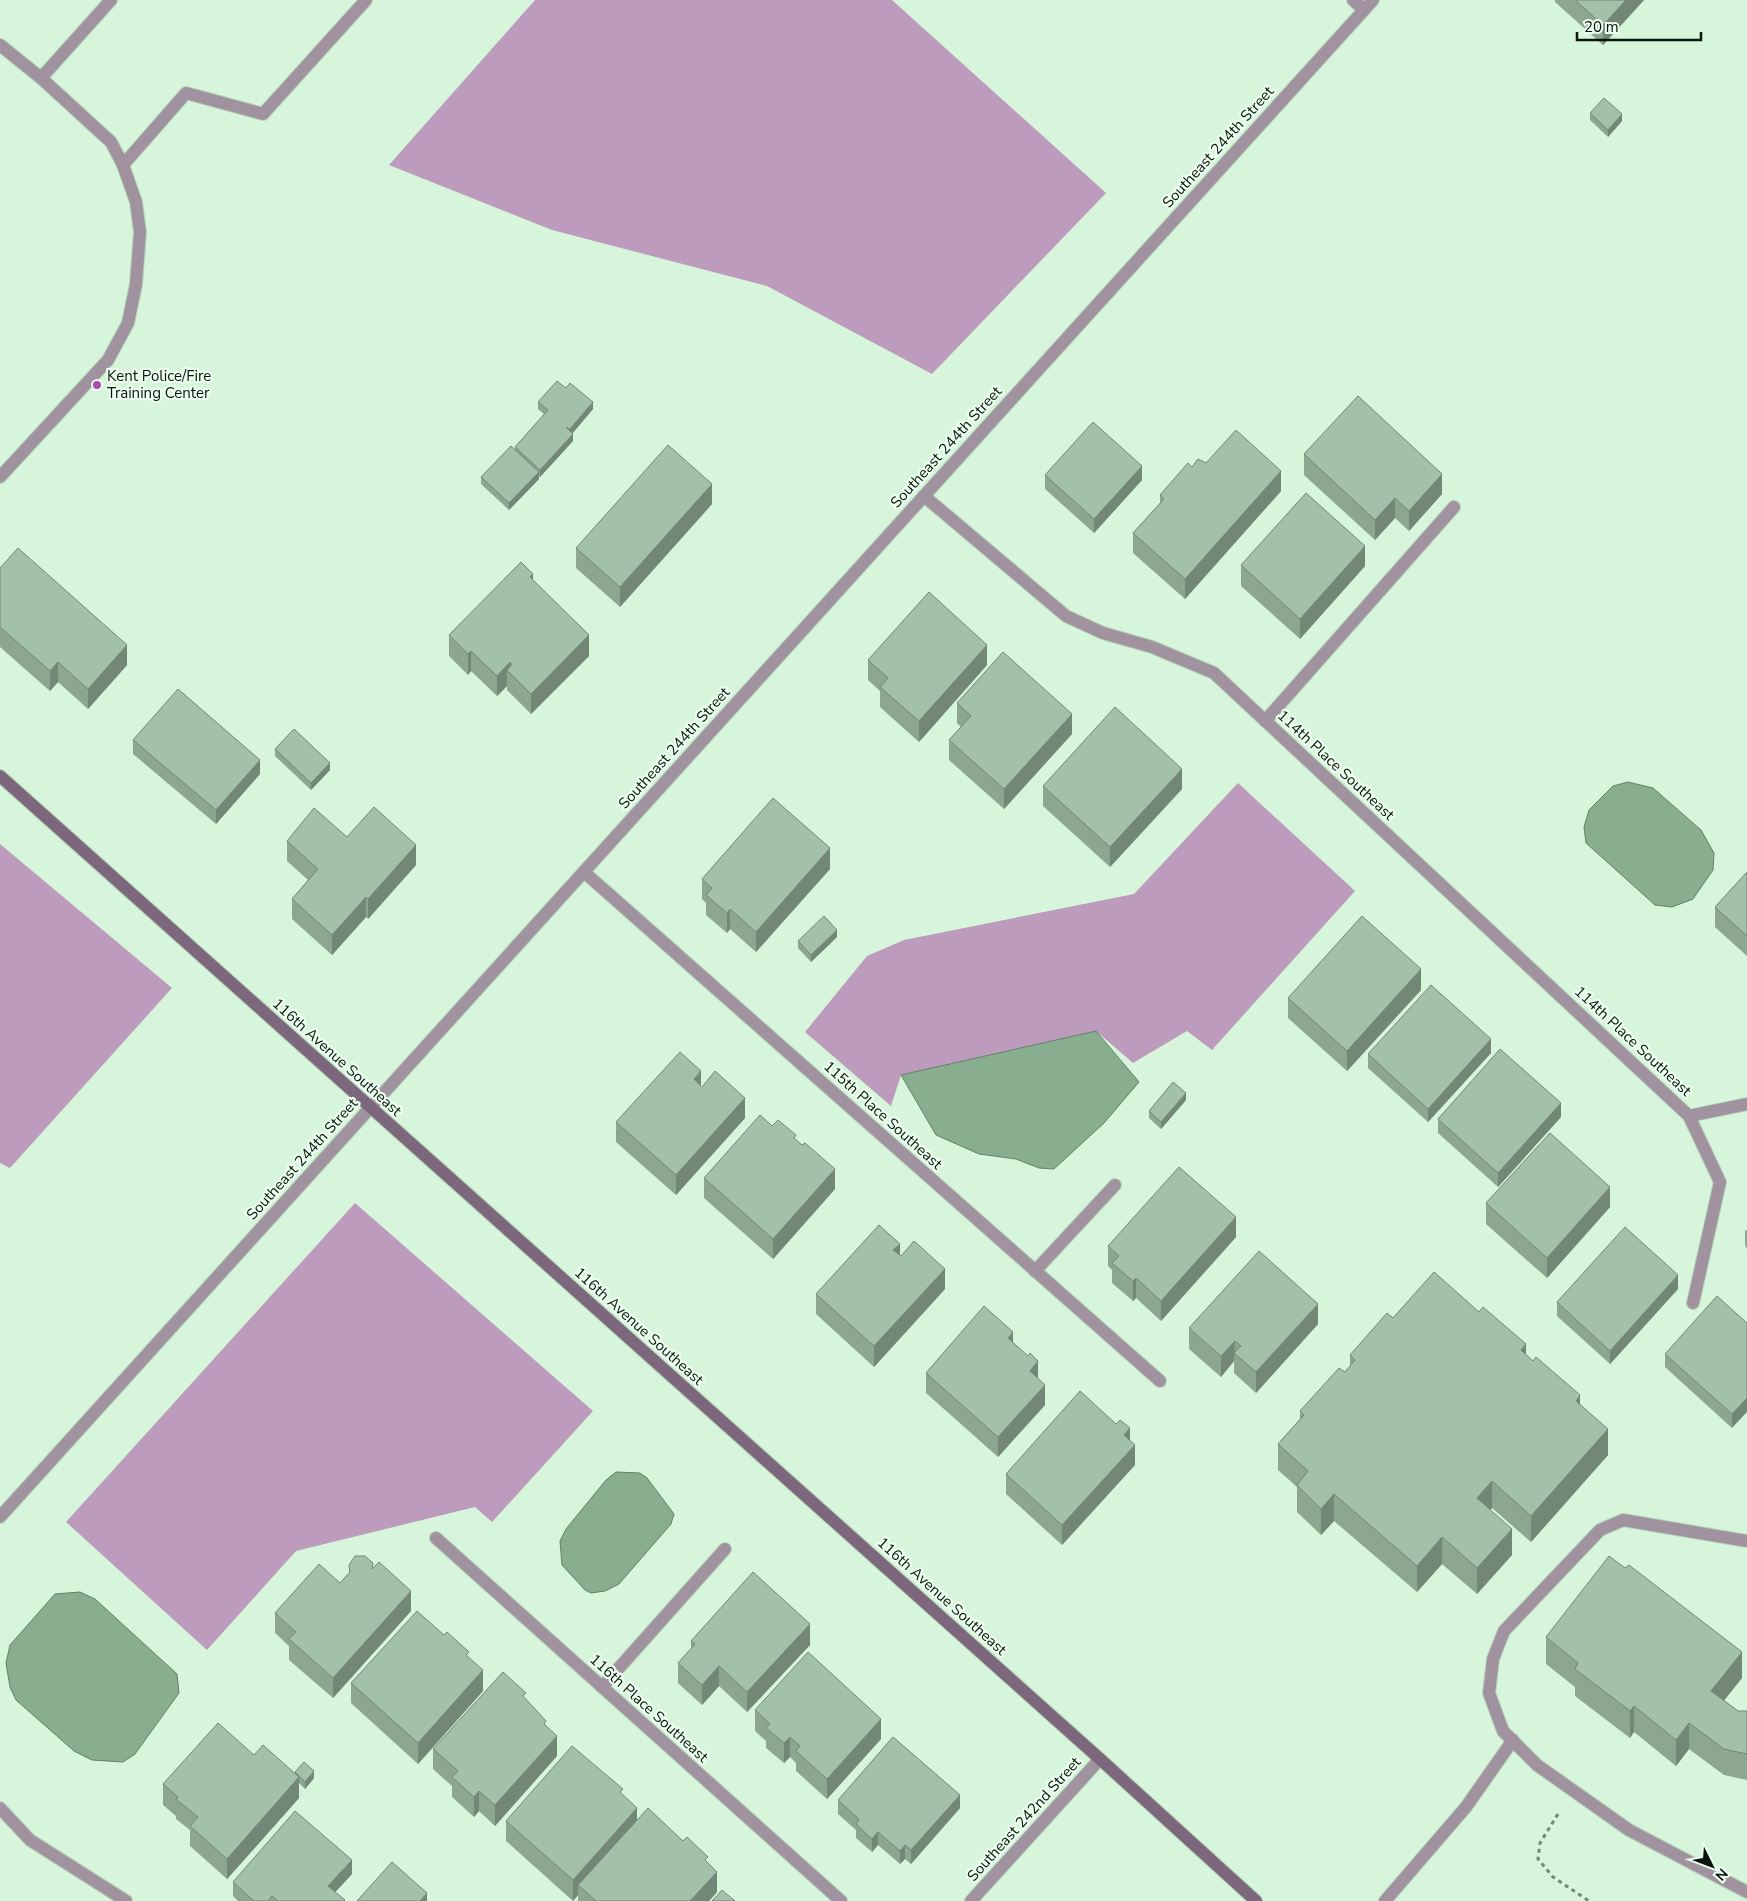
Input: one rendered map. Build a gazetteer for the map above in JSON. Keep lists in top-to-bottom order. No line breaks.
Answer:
{"streets":{"main road":["116th Avenue Southeast"],"street":["Southeast 244th Street","114th Place Southeast","115th Place Southeast","116th Place Southeast","Southeast 242nd Street"]},"crossings":[["Southeast 244th Street","114th Place Southeast"],["Southeast 244th Street","116th Avenue Southeast"],["Southeast 244th Street","115th Place Southeast"],["116th Avenue Southeast","Southeast 242nd Street"]],"places":["Kent Police/Fire Training Center"],"scale_bar":"20 m","north":"bottom right"}
